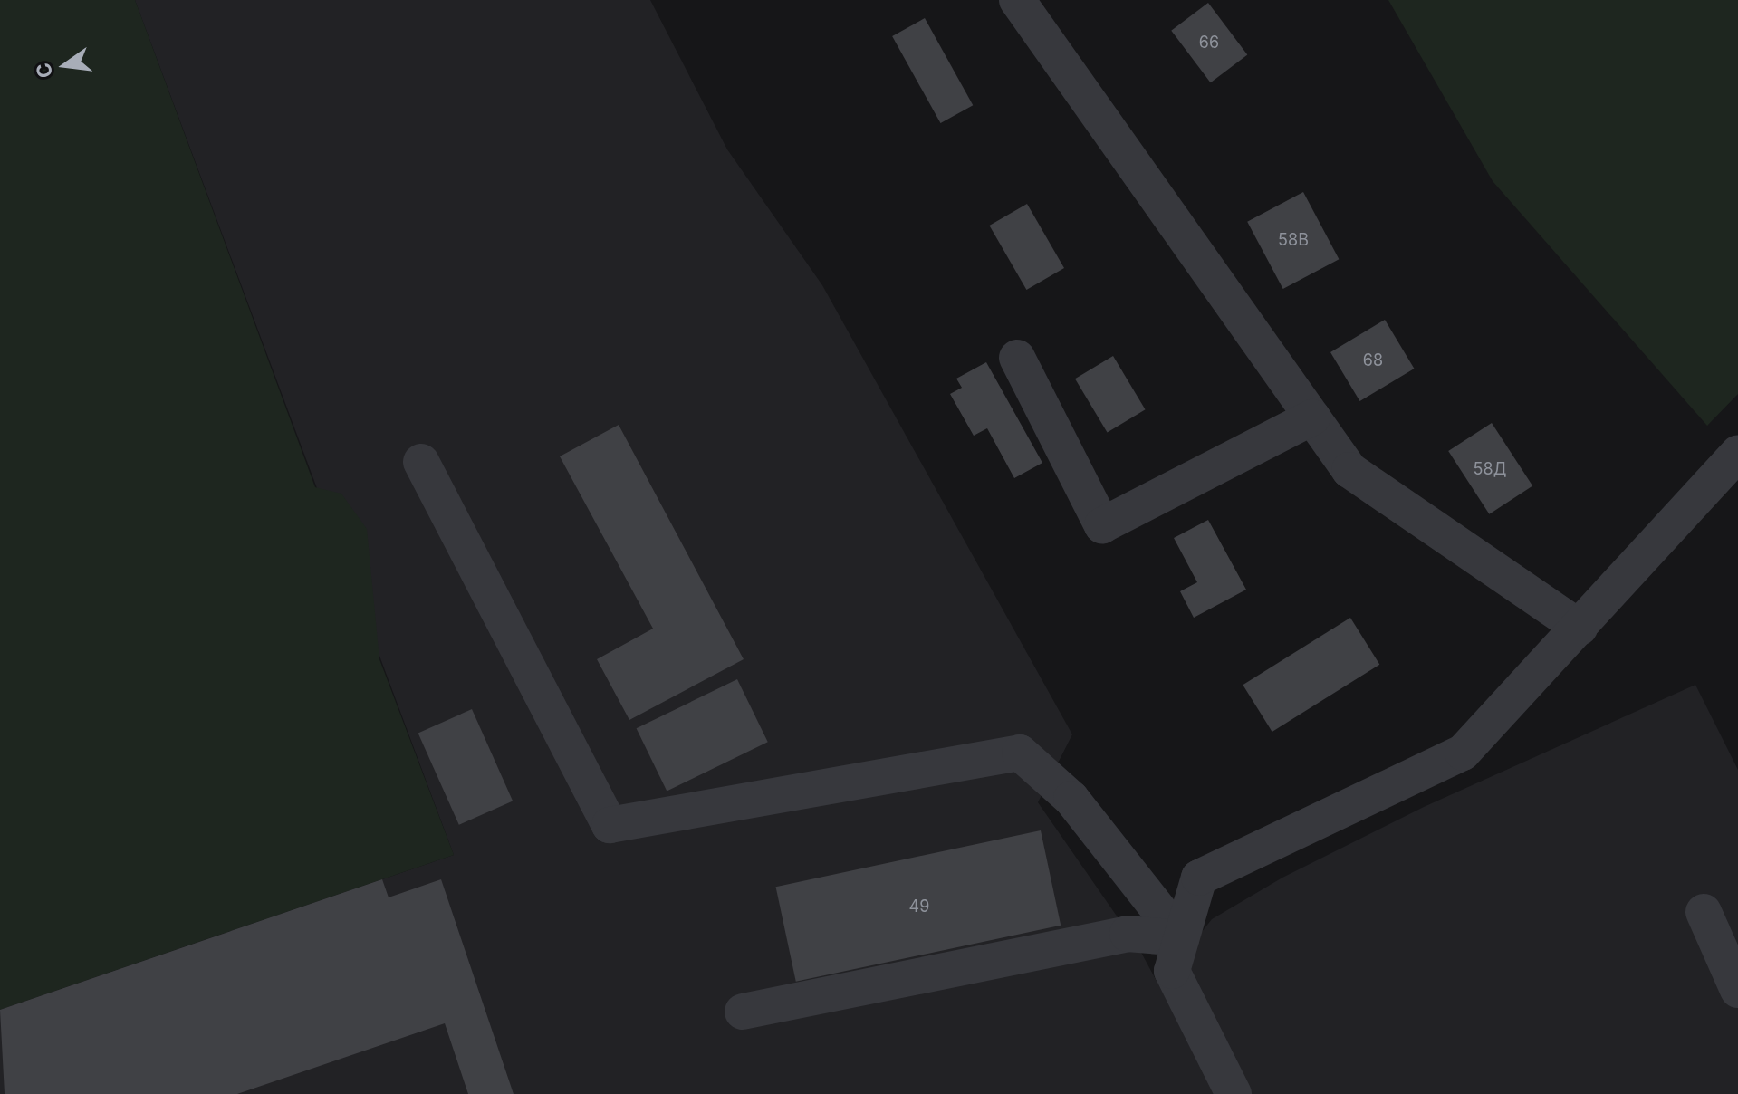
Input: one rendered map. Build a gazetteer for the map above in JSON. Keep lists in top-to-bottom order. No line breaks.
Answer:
{"house_numbers":["66","58В","68","58Д","49"],"north":"left"}
